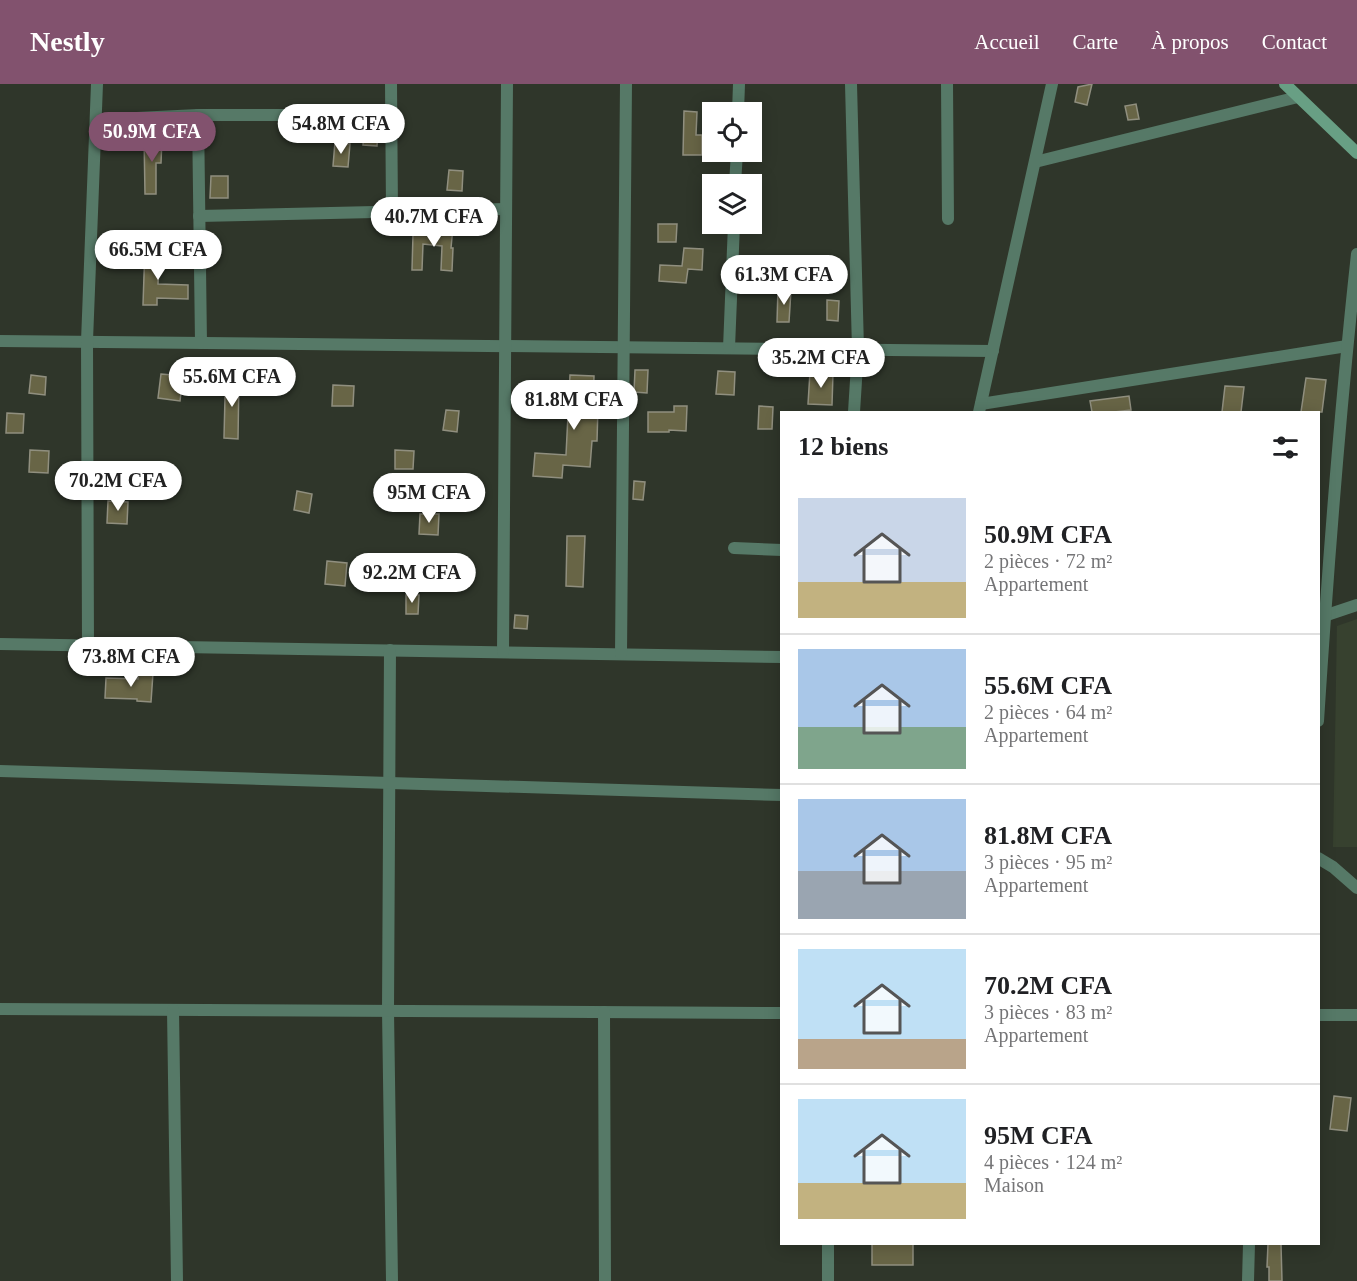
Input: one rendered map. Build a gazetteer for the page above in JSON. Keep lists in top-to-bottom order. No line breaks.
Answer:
{"page":{"header":"Nestly","nav":["Accueil","Carte","À propos","Contact"],"price":["54.8M CFA","50.9M CFA","40.7M CFA","66.5M CFA","61.3M CFA","35.2M CFA","55.6M CFA","81.8M CFA","70.2M CFA","95M CFA","92.2M CFA","73.8M CFA"],"heading":"12 biens","list":[{"name":"50.9M CFA","note":"2 pièces · 72 m² · Appartement"},{"name":"55.6M CFA","note":"2 pièces · 64 m² · Appartement"},{"name":"81.8M CFA","note":"3 pièces · 95 m² · Appartement"},{"name":"70.2M CFA","note":"3 pièces · 83 m² · Appartement"},{"name":"95M CFA","note":"4 pièces · 124 m² · Maison"}]}}
